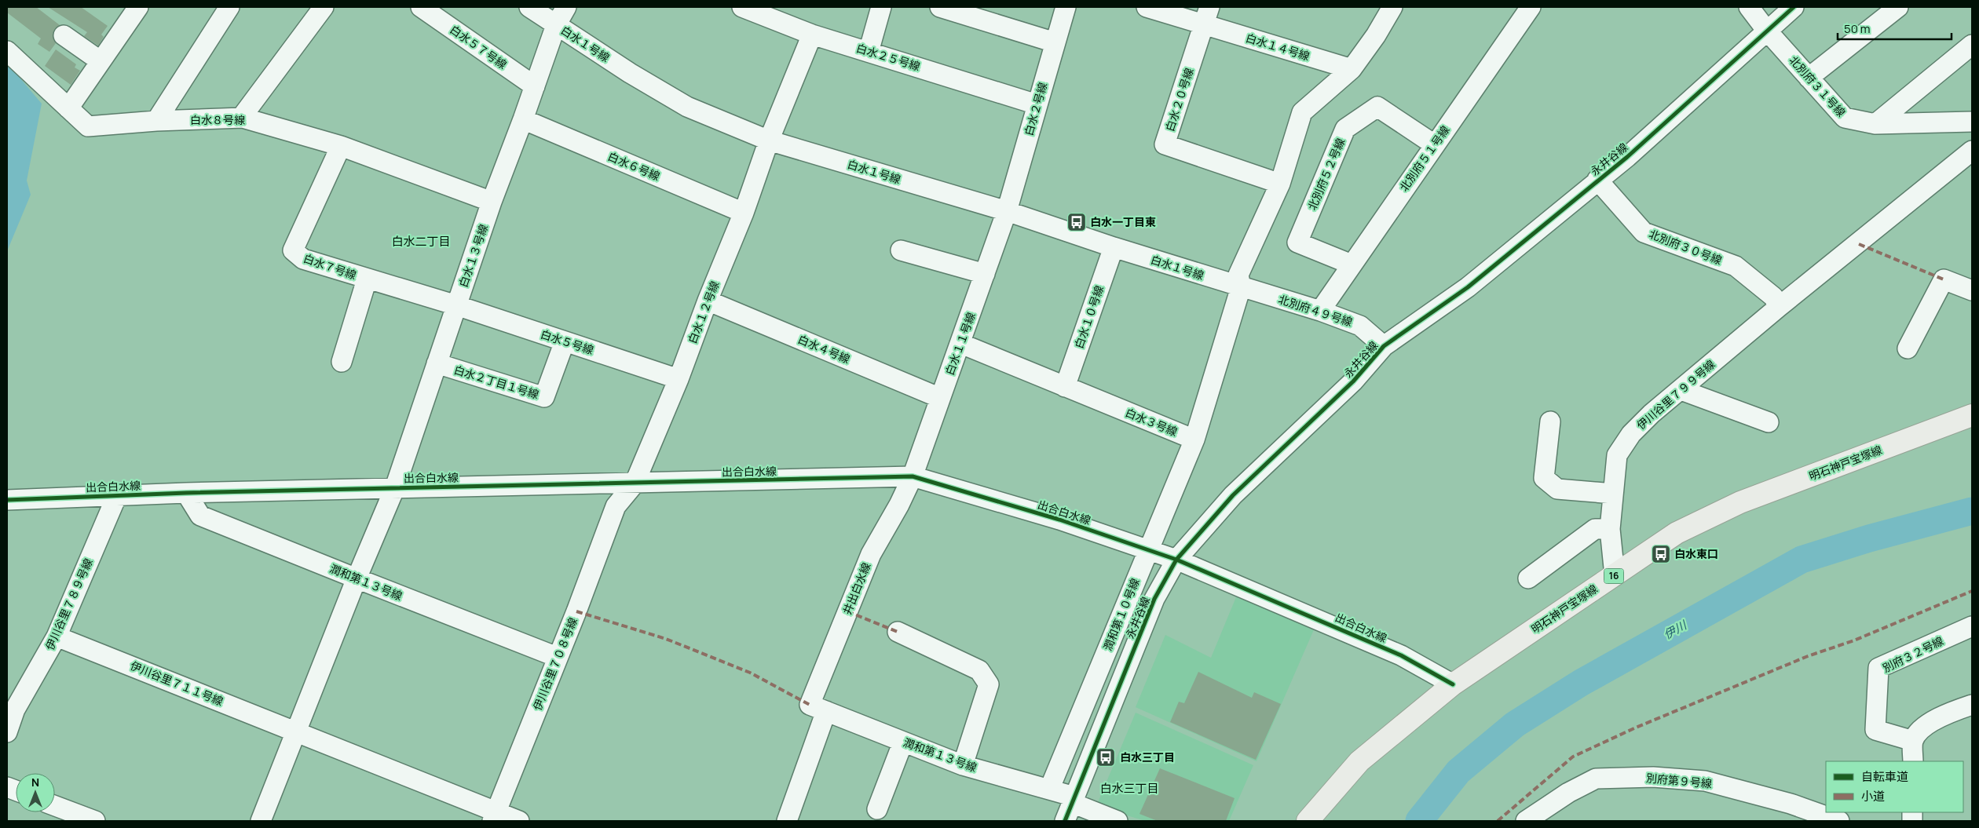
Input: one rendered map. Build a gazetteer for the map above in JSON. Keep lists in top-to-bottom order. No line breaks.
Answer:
{"streets":{"main road":["明石神戸宝塚線","16"],"street":["白水１号線","白水５７号線","白水１４号線","白水２５号線","北別府３１号線","白水２０号線","白水２号線","白水８号線","北別府５１号線","永井谷線","白水６号線","北別府５２号線","北別府３０号線","白水１３号線","白水７号線","北別府４９号線","白水１２号線","白水１０号線","白水５号線","白水１１号線","白水４号線","白水２丁目１号線","伊川谷里７９９号線","白水３号線","出合白水線","潤和第１３号線","井出白水線","伊川谷里７８９号線","潤和第１０号線","別府３２号線","伊川谷里７０８号線","伊川谷里７１１号線","別府第９号線"]},"crossings":[["白水１号線","白水２号線"],["白水１号線","白水１３号線"],["白水１号線","北別府４９号線"],["白水１号線","白水１２号線"],["白水１号線","白水１０号線"],["白水１号線","白水１１号線"],["白水５７号線","白水１３号線"],["白水１４号線","白水２０号線"],["白水２５号線","白水２号線"],["白水２５号線","白水１２号線"],["北別府３１号線","永井谷線"],["白水２号線","白水１１号線"],["白水８号線","白水１３号線"],["白水８号線","白水７号線"],["北別府５１号線","北別府５２号線"],["北別府５１号線","北別府４９号線"],["永井谷線","北別府３０号線"],["永井谷線","北別府４９号線"],["永井谷線","出合白水線"],["永井谷線","潤和第１３号線"],["白水６号線","白水１３号線"],["白水６号線","白水１２号線"],["北別府３０号線","伊川谷里７９９号線"],["白水１３号線","白水７号線"],["白水１３号線","白水５号線"],["白水１３号線","白水２丁目１号線"],["白水１３号線","出合白水線"],["白水１３号線","潤和第１３号線"],["白水１３号線","伊川谷里７１１号線"],["白水７号線","白水５号線"],["白水１２号線","白水５号線"],["白水１２号線","白水４号線"],["白水１２号線","出合白水線"],["白水１２号線","伊川谷里７０８号線"],["白水１０号線","白水３号線"],["白水５号線","白水２丁目１号線"],["白水１１号線","白水４号線"],["白水１１号線","白水３号線"],["白水１１号線","出合白水線"],["白水１１号線","井出白水線"],["伊川谷里７９９号線","明石神戸宝塚線"],["白水３号線","潤和第１０号線"],["明石神戸宝塚線","出合白水線"],["出合白水線","潤和第１３号線"],["出合白水線","井出白水線"],["出合白水線","伊川谷里７８９号線"],["出合白水線","潤和第１０号線"],["出合白水線","伊川谷里７０８号線"],["潤和第１３号線","井出白水線"],["潤和第１３号線","潤和第１０号線"],["潤和第１３号線","伊川谷里７０８号線"],["伊川谷里７８９号線","伊川谷里７１１号線"],["伊川谷里７０８号線","伊川谷里７１１号線"]],"districts":["白水二丁目","白水三丁目"],"water":["伊川"],"places":{"bus stop":["白水一丁目東","白水東口","白水三丁目"]},"legend":["自転車道","小道"],"scale_bar":"50 m","north":"top"}
